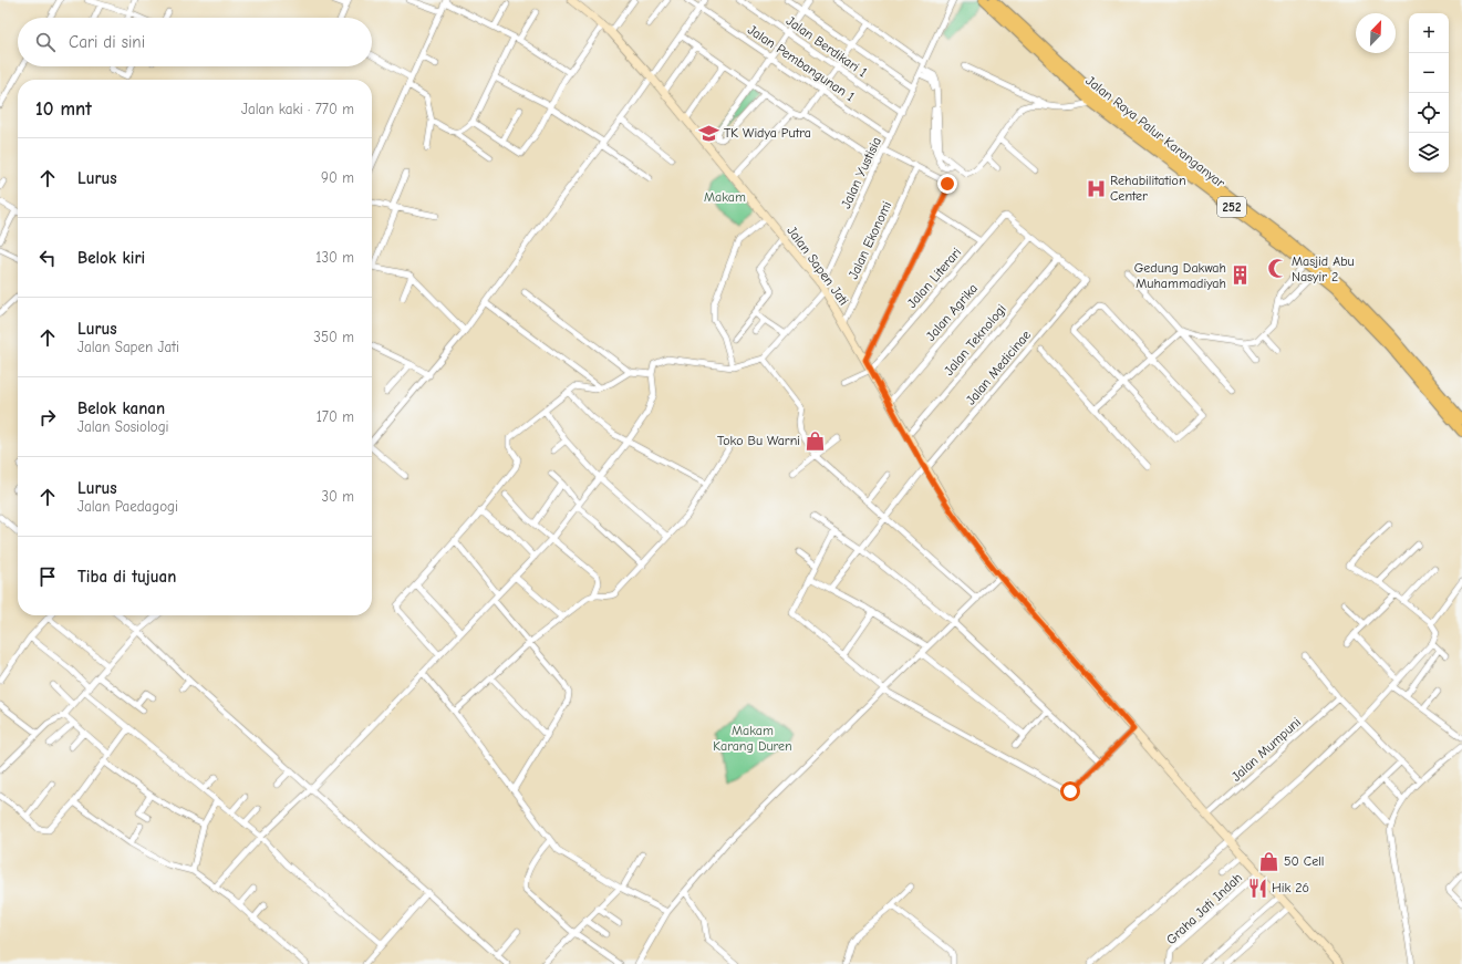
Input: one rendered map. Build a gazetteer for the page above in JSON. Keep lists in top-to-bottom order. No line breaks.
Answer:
{"streets":{"main road":["Jalan Raya Palur Karanganyar","252"],"street":["Jalan Berdikari 1","Jalan Pembangunan 1","Jalan Yustisia","Jalan Ekonomi","Jalan Sapen Jati","Jalan Literari","Jalan Agrika","Jalan Teknologi","Jalan Medicinae","Jalan Mumpuni","Graha Jati Indah"]},"crossings":[["Jalan Berdikari 1","Jalan Yustisia"],["Jalan Pembangunan 1","Jalan Yustisia"],["Jalan Yustisia","Jalan Sapen Jati"],["Jalan Ekonomi","Jalan Sapen Jati"],["Jalan Sapen Jati","Jalan Literari"],["Jalan Sapen Jati","Jalan Agrika"],["Jalan Sapen Jati","Jalan Teknologi"],["Jalan Sapen Jati","Jalan Medicinae"],["Jalan Sapen Jati","Jalan Mumpuni"],["Jalan Sapen Jati","Graha Jati Indah"],["Jalan Literari","Jalan Agrika"],["Jalan Teknologi","Jalan Medicinae"]],"parks":["Makam","Makam Karang Duren"],"places":{"school or university":["TK Widya Putra"],"hospital":["Rehabilitation Center"],"mosque":["Masjid Abu Nasyir 2"],"building":["Gedung Dakwah Muhammadiyah"],"shop":["Toko Bu Warni","50 Cell"],"restaurant":["Hik 26"]},"north":"top right","page":{"map_buttons":["+","−"],"search":"Cari di sini","heading":["10 mnt","Jalan kaki · 770 m"],"list":[["Lurus","90 m"],["Belok kiri","130 m"],["Lurus","Jalan Sapen Jati","350 m"],["Belok kanan","Jalan Sosiologi","170 m"],["Lurus","Jalan Paedagogi","30 m"],"Tiba di tujuan"]}}
